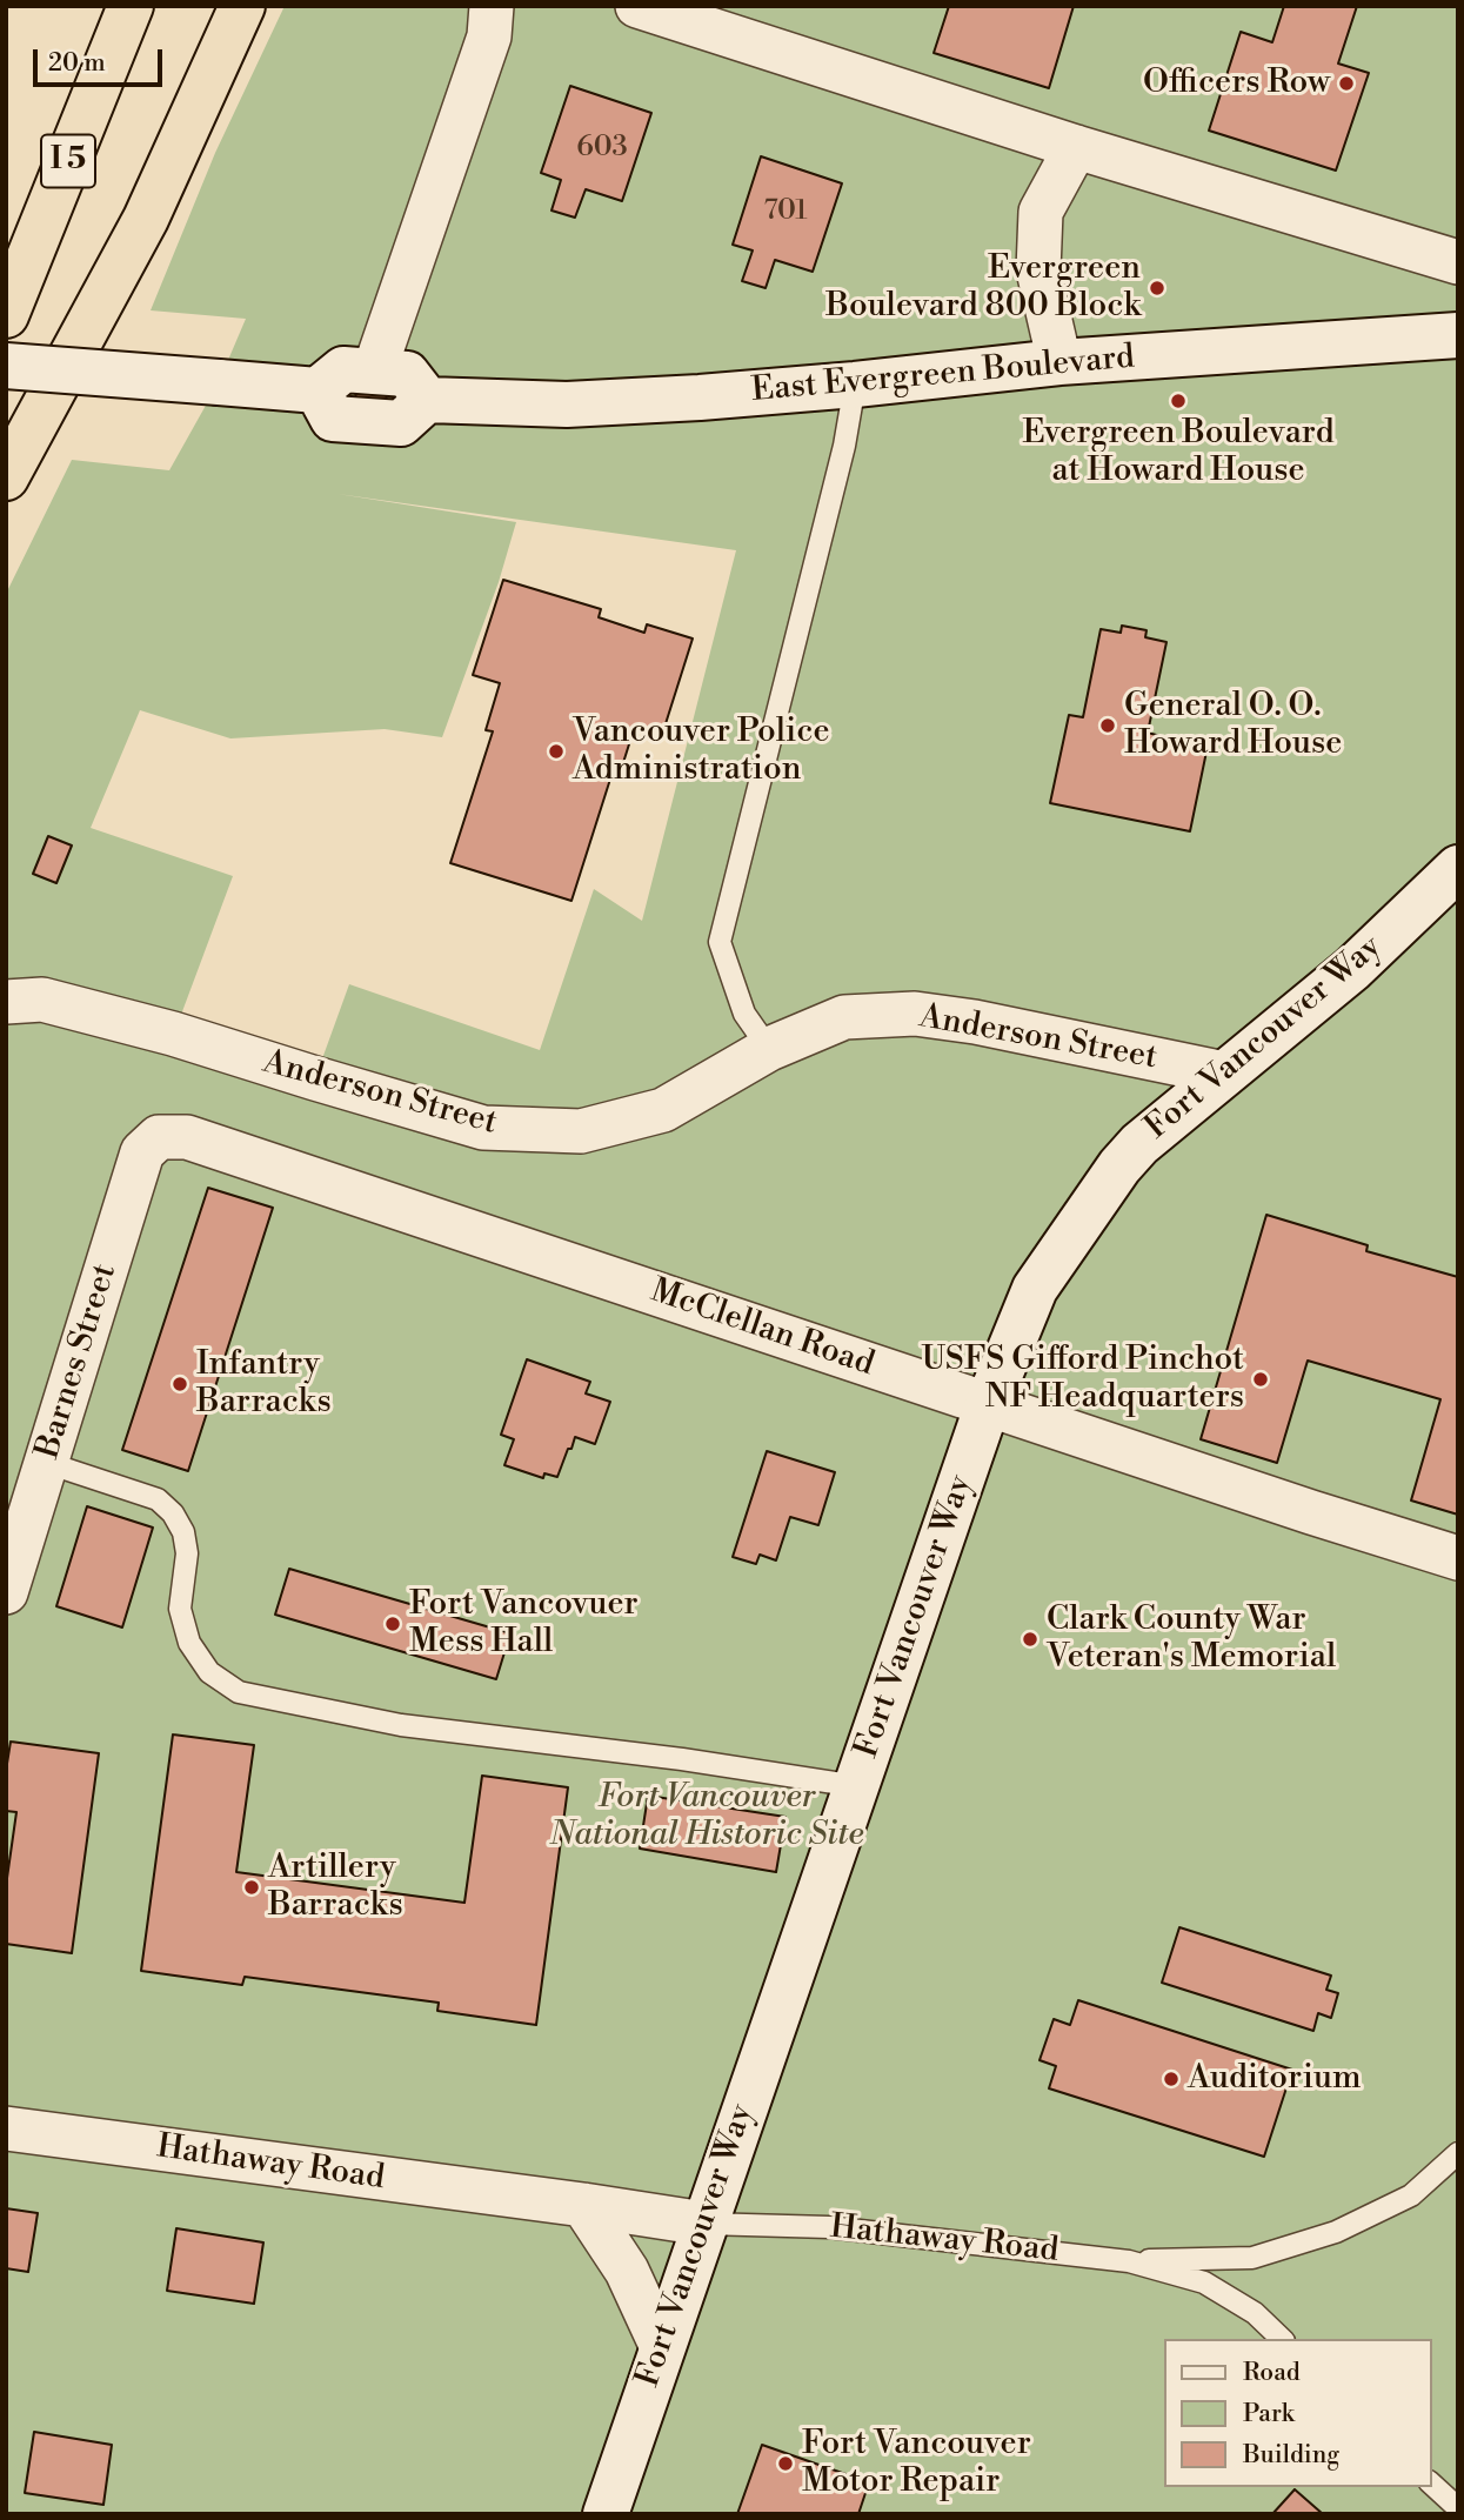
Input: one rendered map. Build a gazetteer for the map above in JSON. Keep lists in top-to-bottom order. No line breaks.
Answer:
{"streets":{"highway":["I 5"],"street":["East Evergreen Boulevard","Anderson Street","Fort Vancouver Way","McClellan Road","Barnes Street","Hathaway Road"]},"crossings":[["Anderson Street","Fort Vancouver Way"],["Fort Vancouver Way","McClellan Road"],["Fort Vancouver Way","Hathaway Road"],["McClellan Road","Barnes Street"]],"parks":["Fort Vancouver National Historic Site"],"places":["Officers Row","Evergreen Boulevard 800 Block","Evergreen Boulevard at Howard House","General O. O. Howard House","Vancouver Police Administration","USFS Gifford Pinchot NF Headquarters","Infantry Barracks","Fort Vancovuer Mess Hall","Clark County War Veteran's Memorial","Artillery Barracks","Auditorium","Fort Vancouver Motor Repair"],"house_numbers":["603","701"],"legend":["Road","Park","Building"],"scale_bar":"20 m"}
